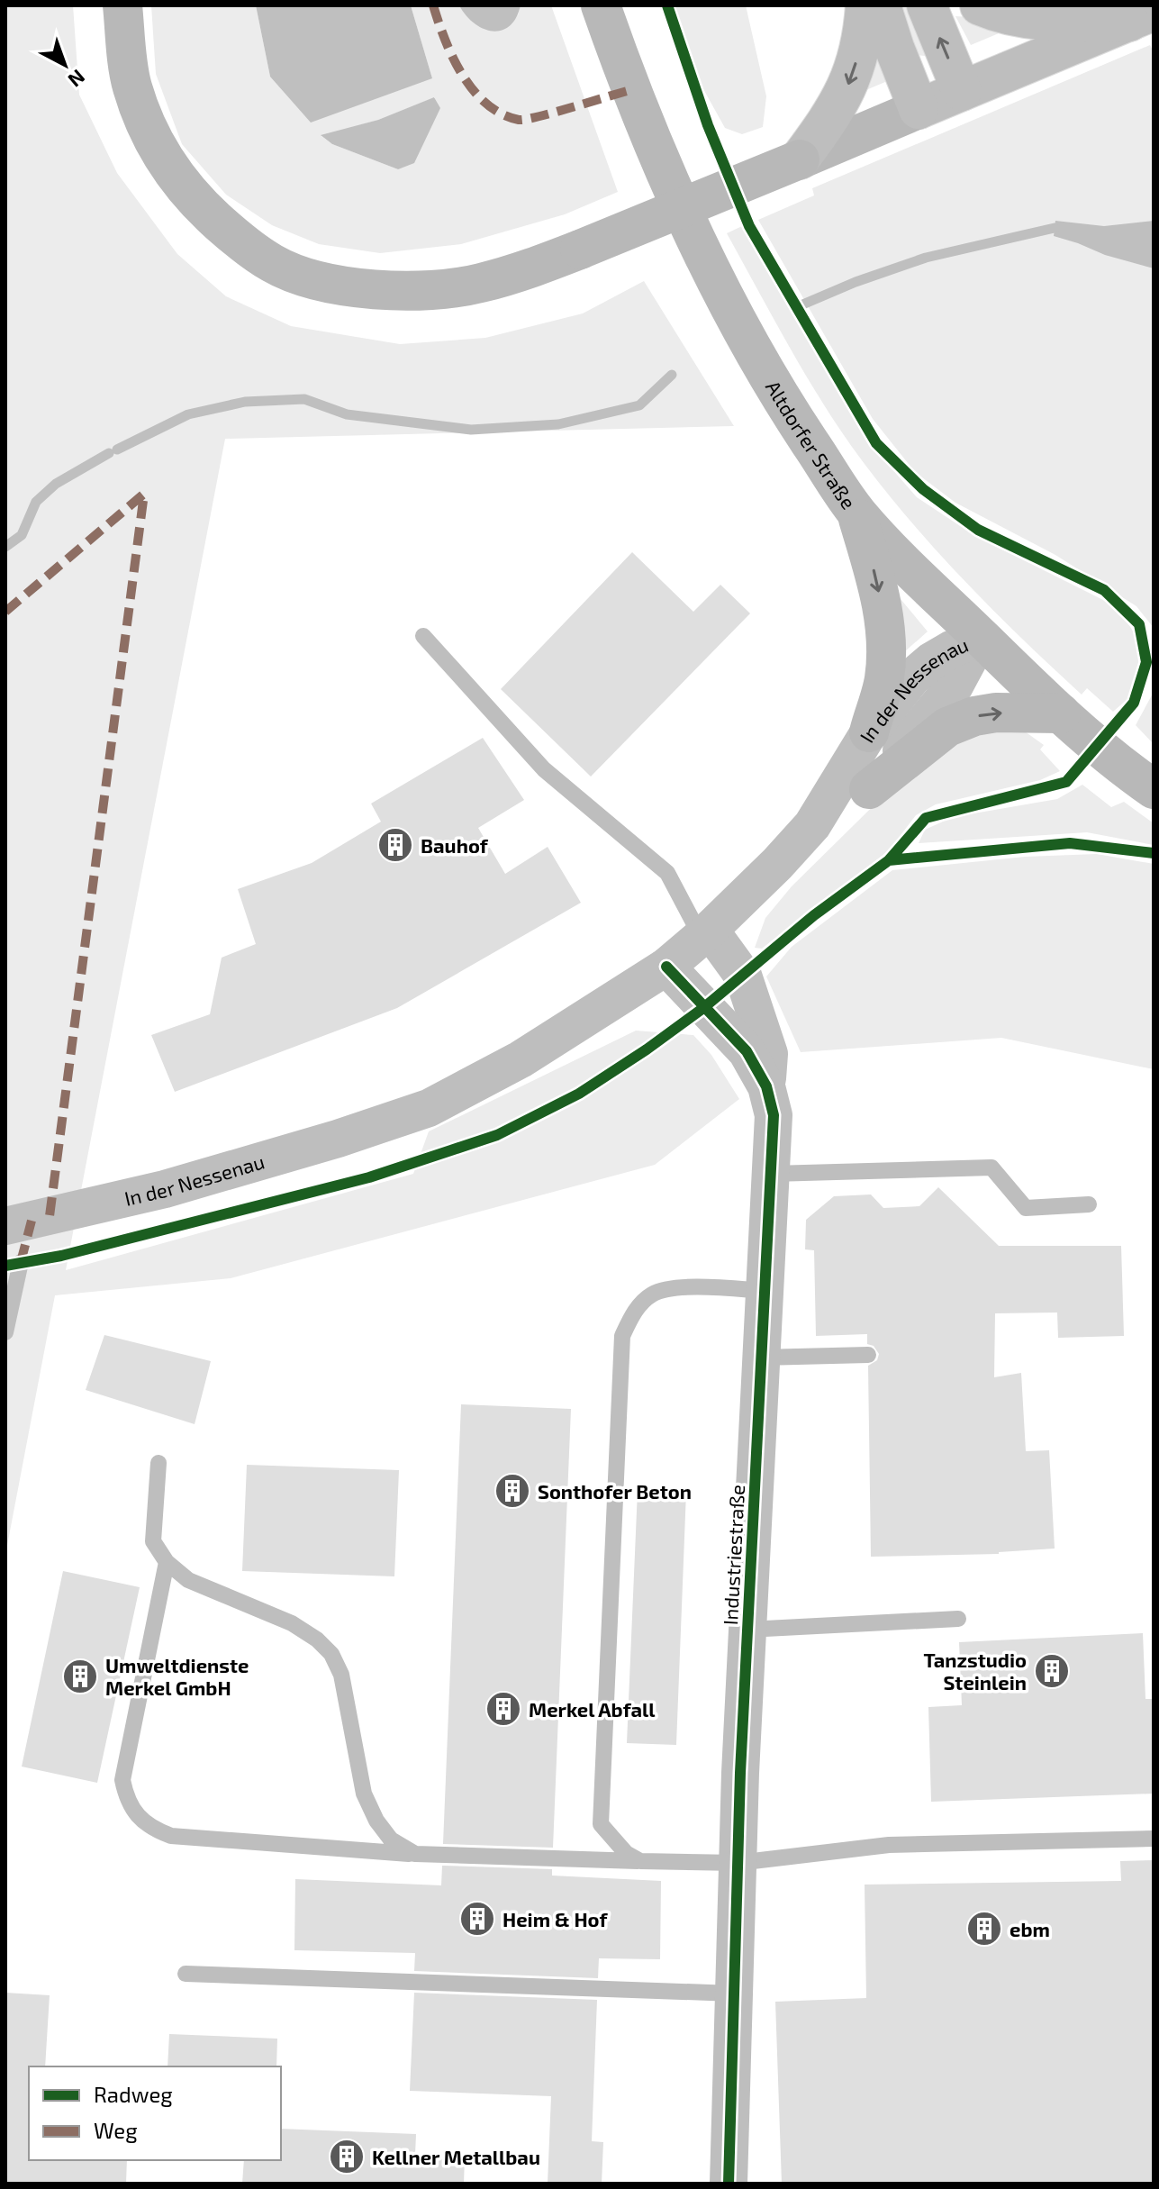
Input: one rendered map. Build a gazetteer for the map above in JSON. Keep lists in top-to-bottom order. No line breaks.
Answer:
{"streets":{"main road":["Altdorfer Straße"],"street":["In der Nessenau","Industriestraße"]},"crossings":[["Altdorfer Straße","In der Nessenau"],["In der Nessenau","Industriestraße"]],"places":{"building":["Bauhof","Sonthofer Beton","Tanzstudio Steinlein","Umweltdienste Merkel GmbH","Merkel Abfall","Heim & Hof","ebm","Kellner Metallbau"]},"legend":["Radweg","Weg"],"north":"bottom right"}
